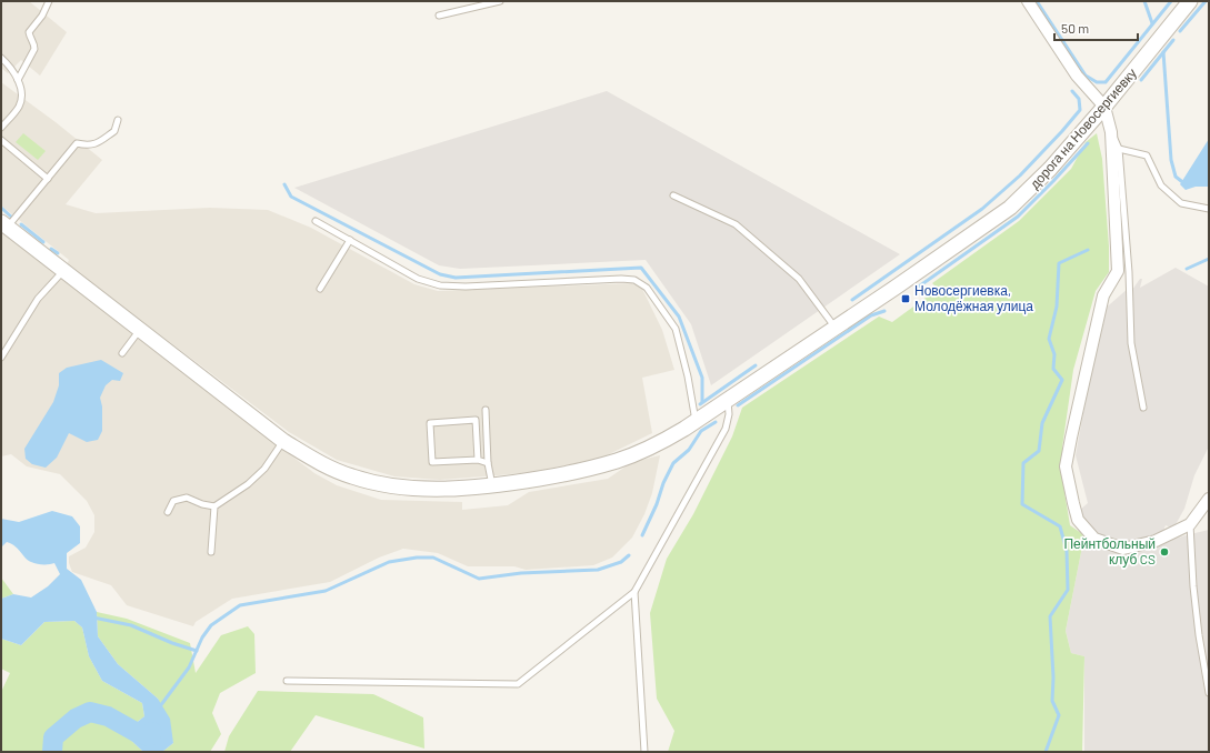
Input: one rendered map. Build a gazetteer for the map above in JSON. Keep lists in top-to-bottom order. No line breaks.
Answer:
{"streets":{"street":["дорога на Новосергиевку"]},"places":{"transit":["Новосергиевка, Молодёжная улица"],"other":["Пейнтбольный клуб CS"]},"scale_bar":"50 m"}
